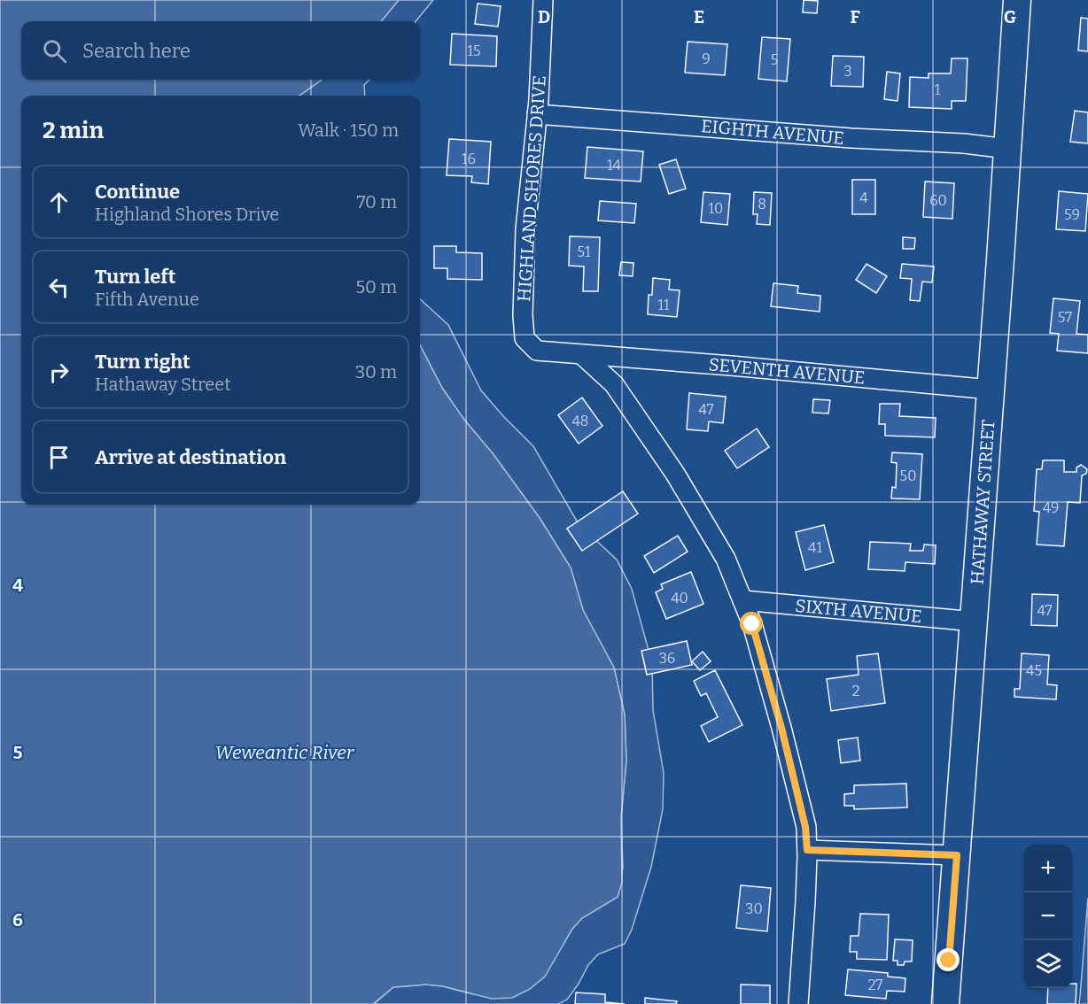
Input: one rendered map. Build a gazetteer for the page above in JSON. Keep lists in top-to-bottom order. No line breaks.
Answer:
{"streets":{"street":["EIGHTH AVENUE","HIGHLAND SHORES DRIVE","SEVENTH AVENUE","HATHAWAY STREET","SIXTH AVENUE"]},"crossings":[["EIGHTH AVENUE","HIGHLAND SHORES DRIVE"],["EIGHTH AVENUE","HATHAWAY STREET"],["HIGHLAND SHORES DRIVE","SEVENTH AVENUE"],["SEVENTH AVENUE","HATHAWAY STREET"],["HATHAWAY STREET","SIXTH AVENUE"]],"water":["Weweantic River"],"house_numbers":["15","9","5","3","1","16","14","4","60","8","10","59","51","11","57","47","48","50","49","41","40","47","36","45","2","30","27"],"page":{"search":"Search here","heading":["2 min","Walk · 150 m"],"list":[["Continue","Highland Shores Drive","70 m"],["Turn left","Fifth Avenue","50 m"],["Turn right","Hathaway Street","30 m"],"Arrive at destination"],"map_buttons":["+","−"]},"grid":{"columns":["D","E","F","G"],"rows":["4","5","6"]}}
